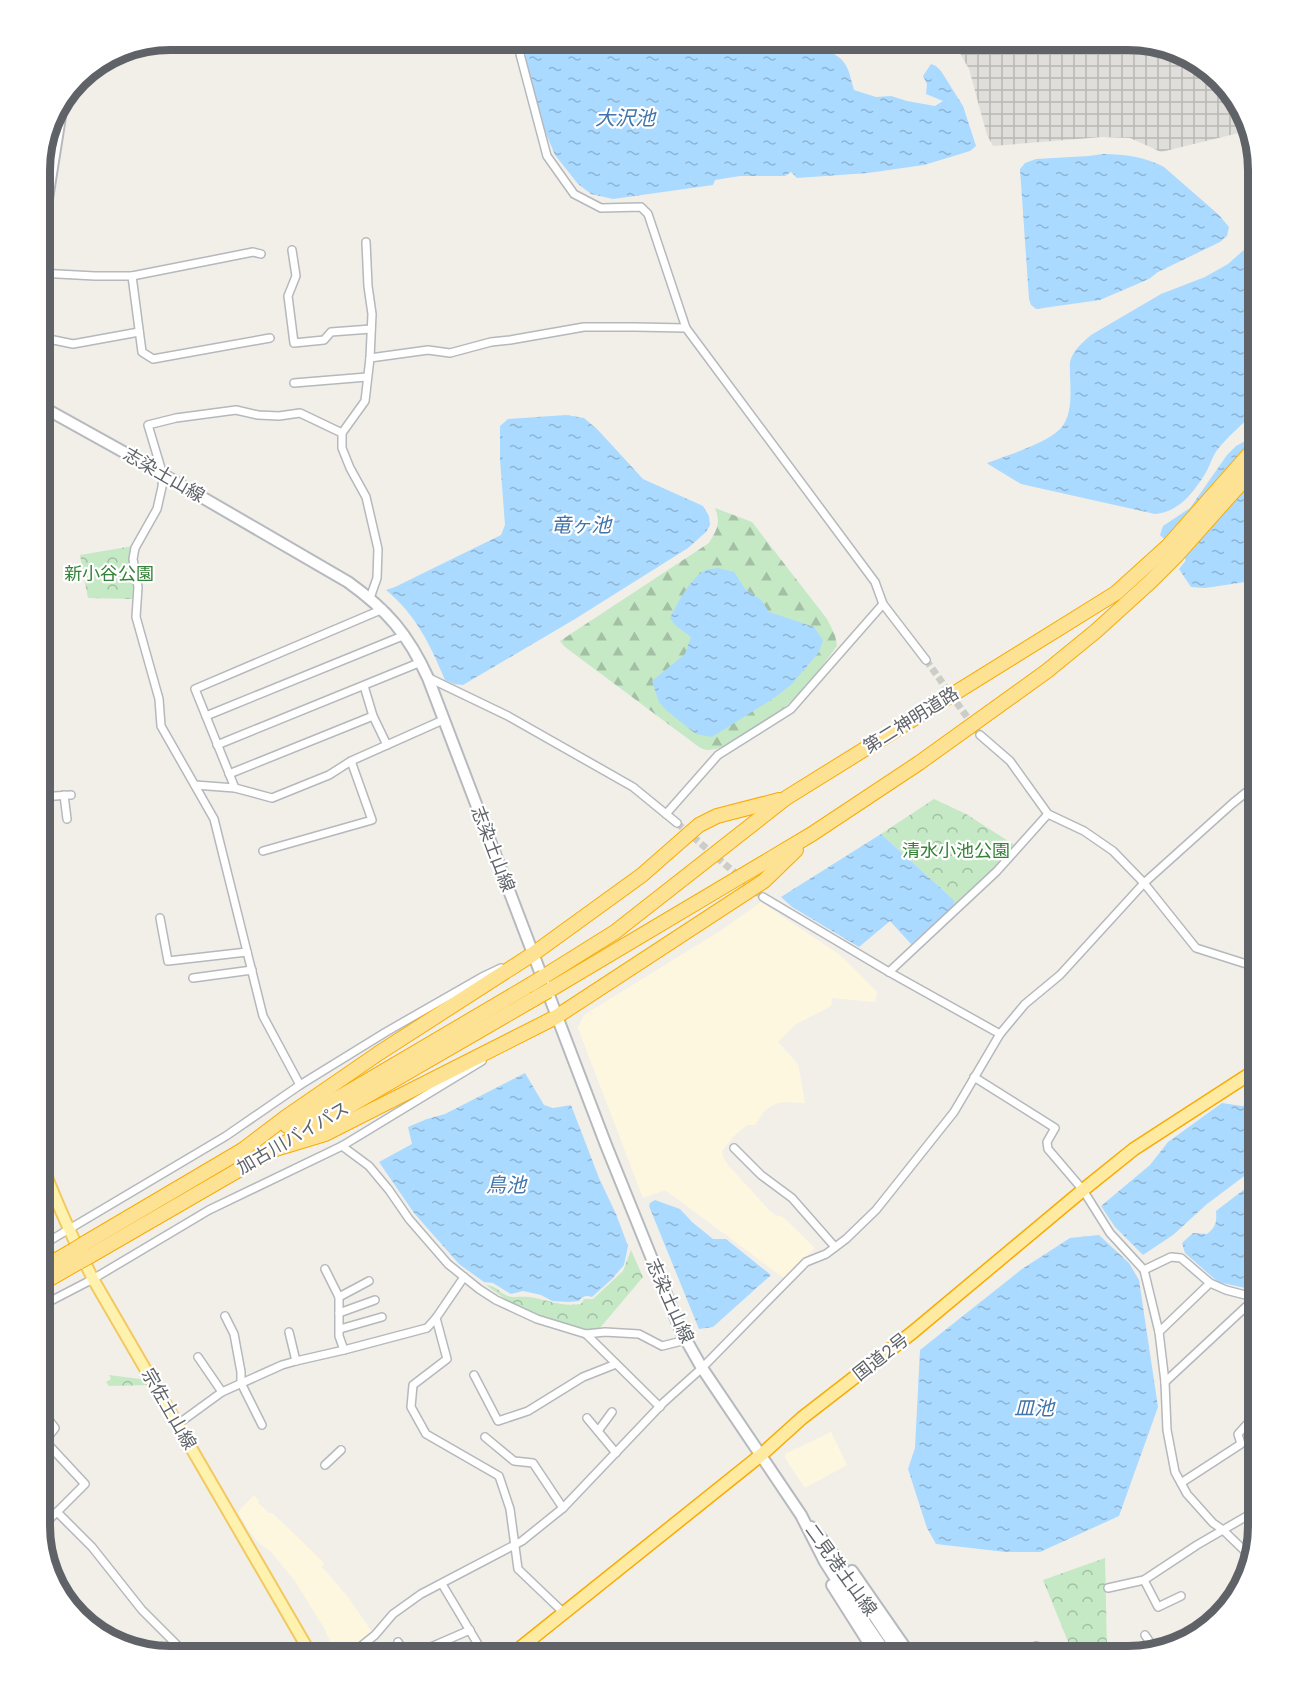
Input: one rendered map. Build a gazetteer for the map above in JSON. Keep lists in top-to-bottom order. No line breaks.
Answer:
{"streets":{"highway":["第二神明道路","加古川バイパス","国道2号"],"main road":["志染土山線","宗佐土山線","二見港土山線"]},"crossings":[["志染土山線","国道2号"],["志染土山線","二見港土山線"],["第二神明道路","加古川バイパス"],["国道2号","二見港土山線"]],"water":["大沢池","竜ヶ池","鳥池","皿池"],"parks":["新小谷公園","清水小池公園"]}
